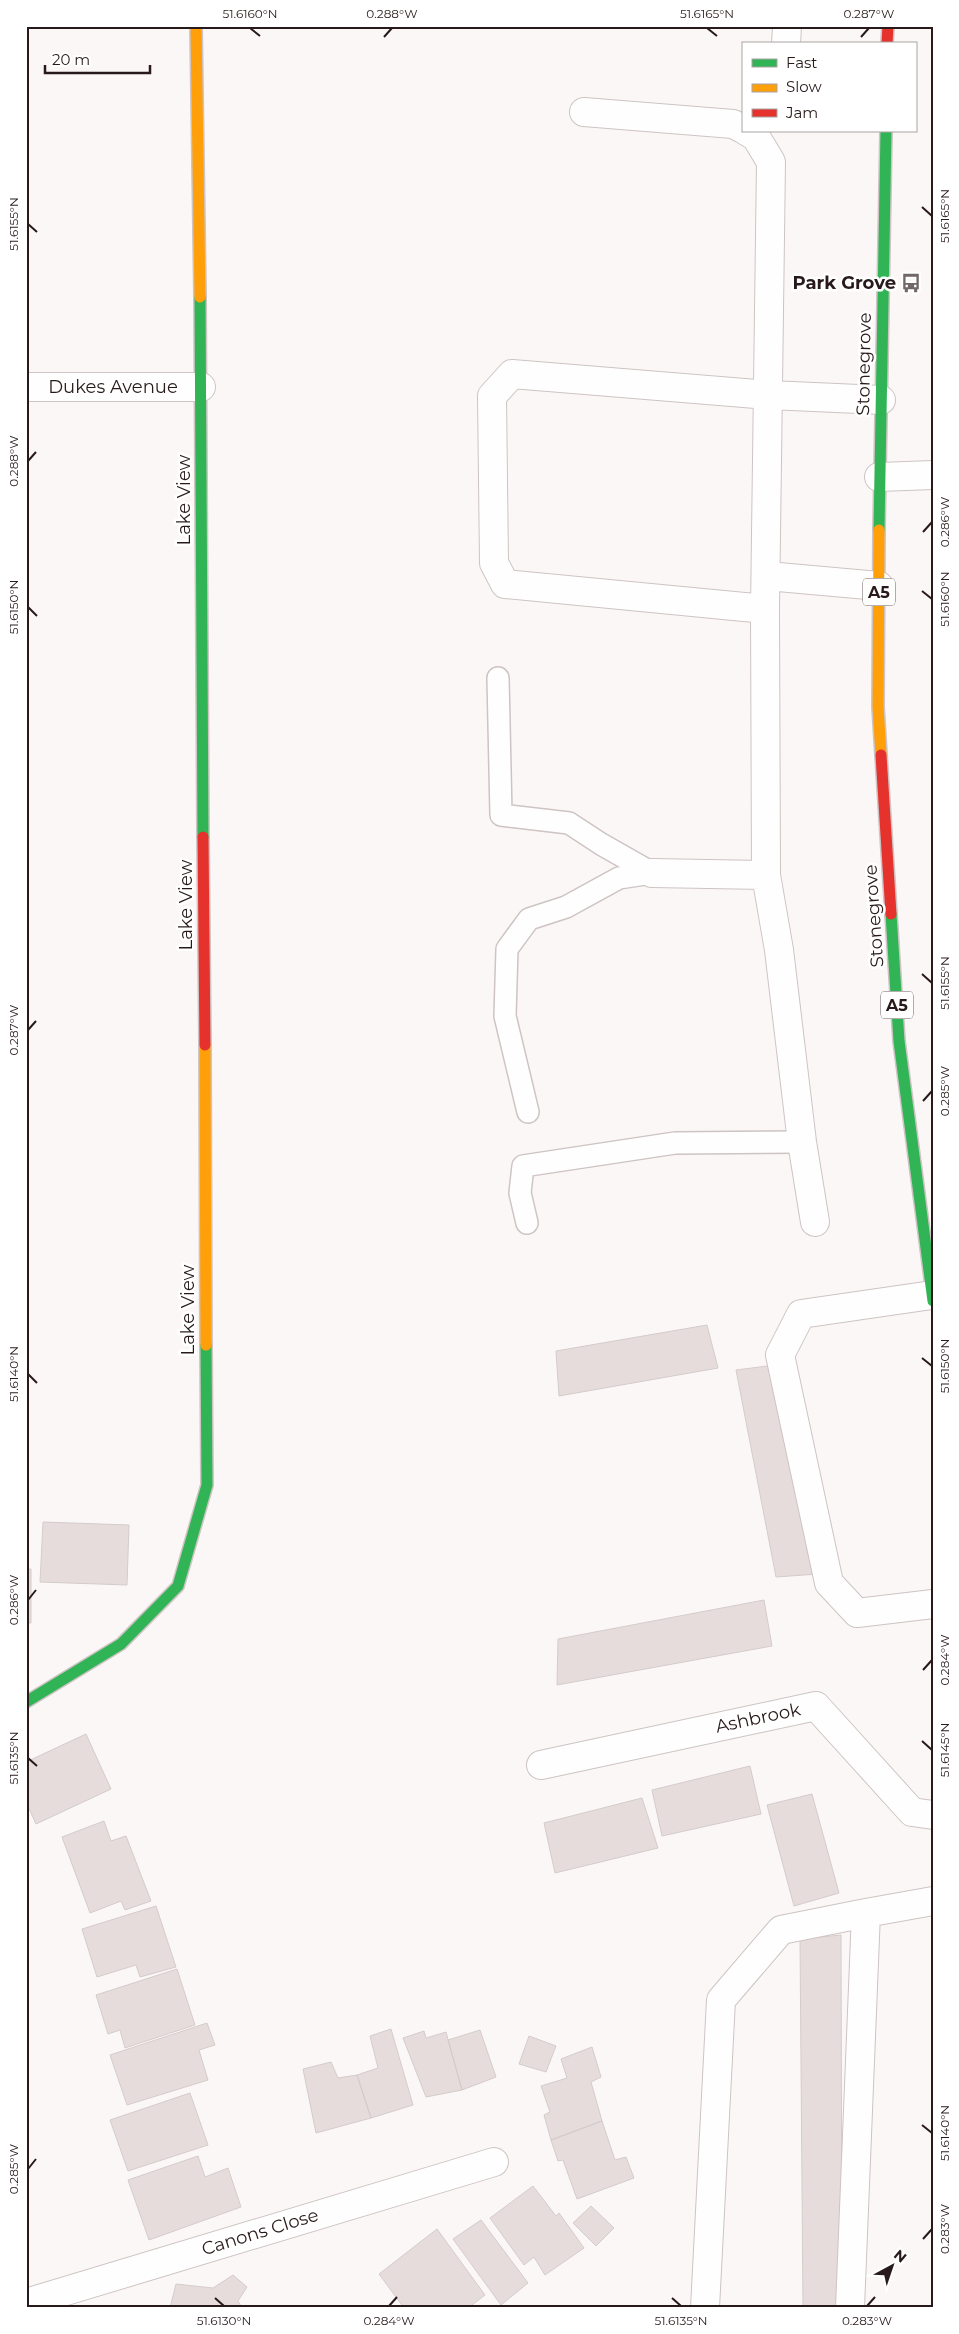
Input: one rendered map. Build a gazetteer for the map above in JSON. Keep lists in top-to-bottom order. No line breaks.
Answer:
{"streets":{"street":["Stonegrove","Dukes Avenue","Lake View","A5","Ashbrook","Canons Close"]},"crossings":[["Stonegrove","A5"],["Dukes Avenue","Lake View"]],"places":{"bus stop":["Park Grove"]},"legend":["Fast","Slow","Jam"],"scale_bar":"20 m","north":"top right","coordinates":["51.6160°N","0.288°W","51.6165°N","0.287°W","51.6155°N","0.286°W","51.6150°N","0.285°W","51.6140°N","0.284°W","51.6145°N","51.6135°N","0.283°W","51.6130°N"]}
